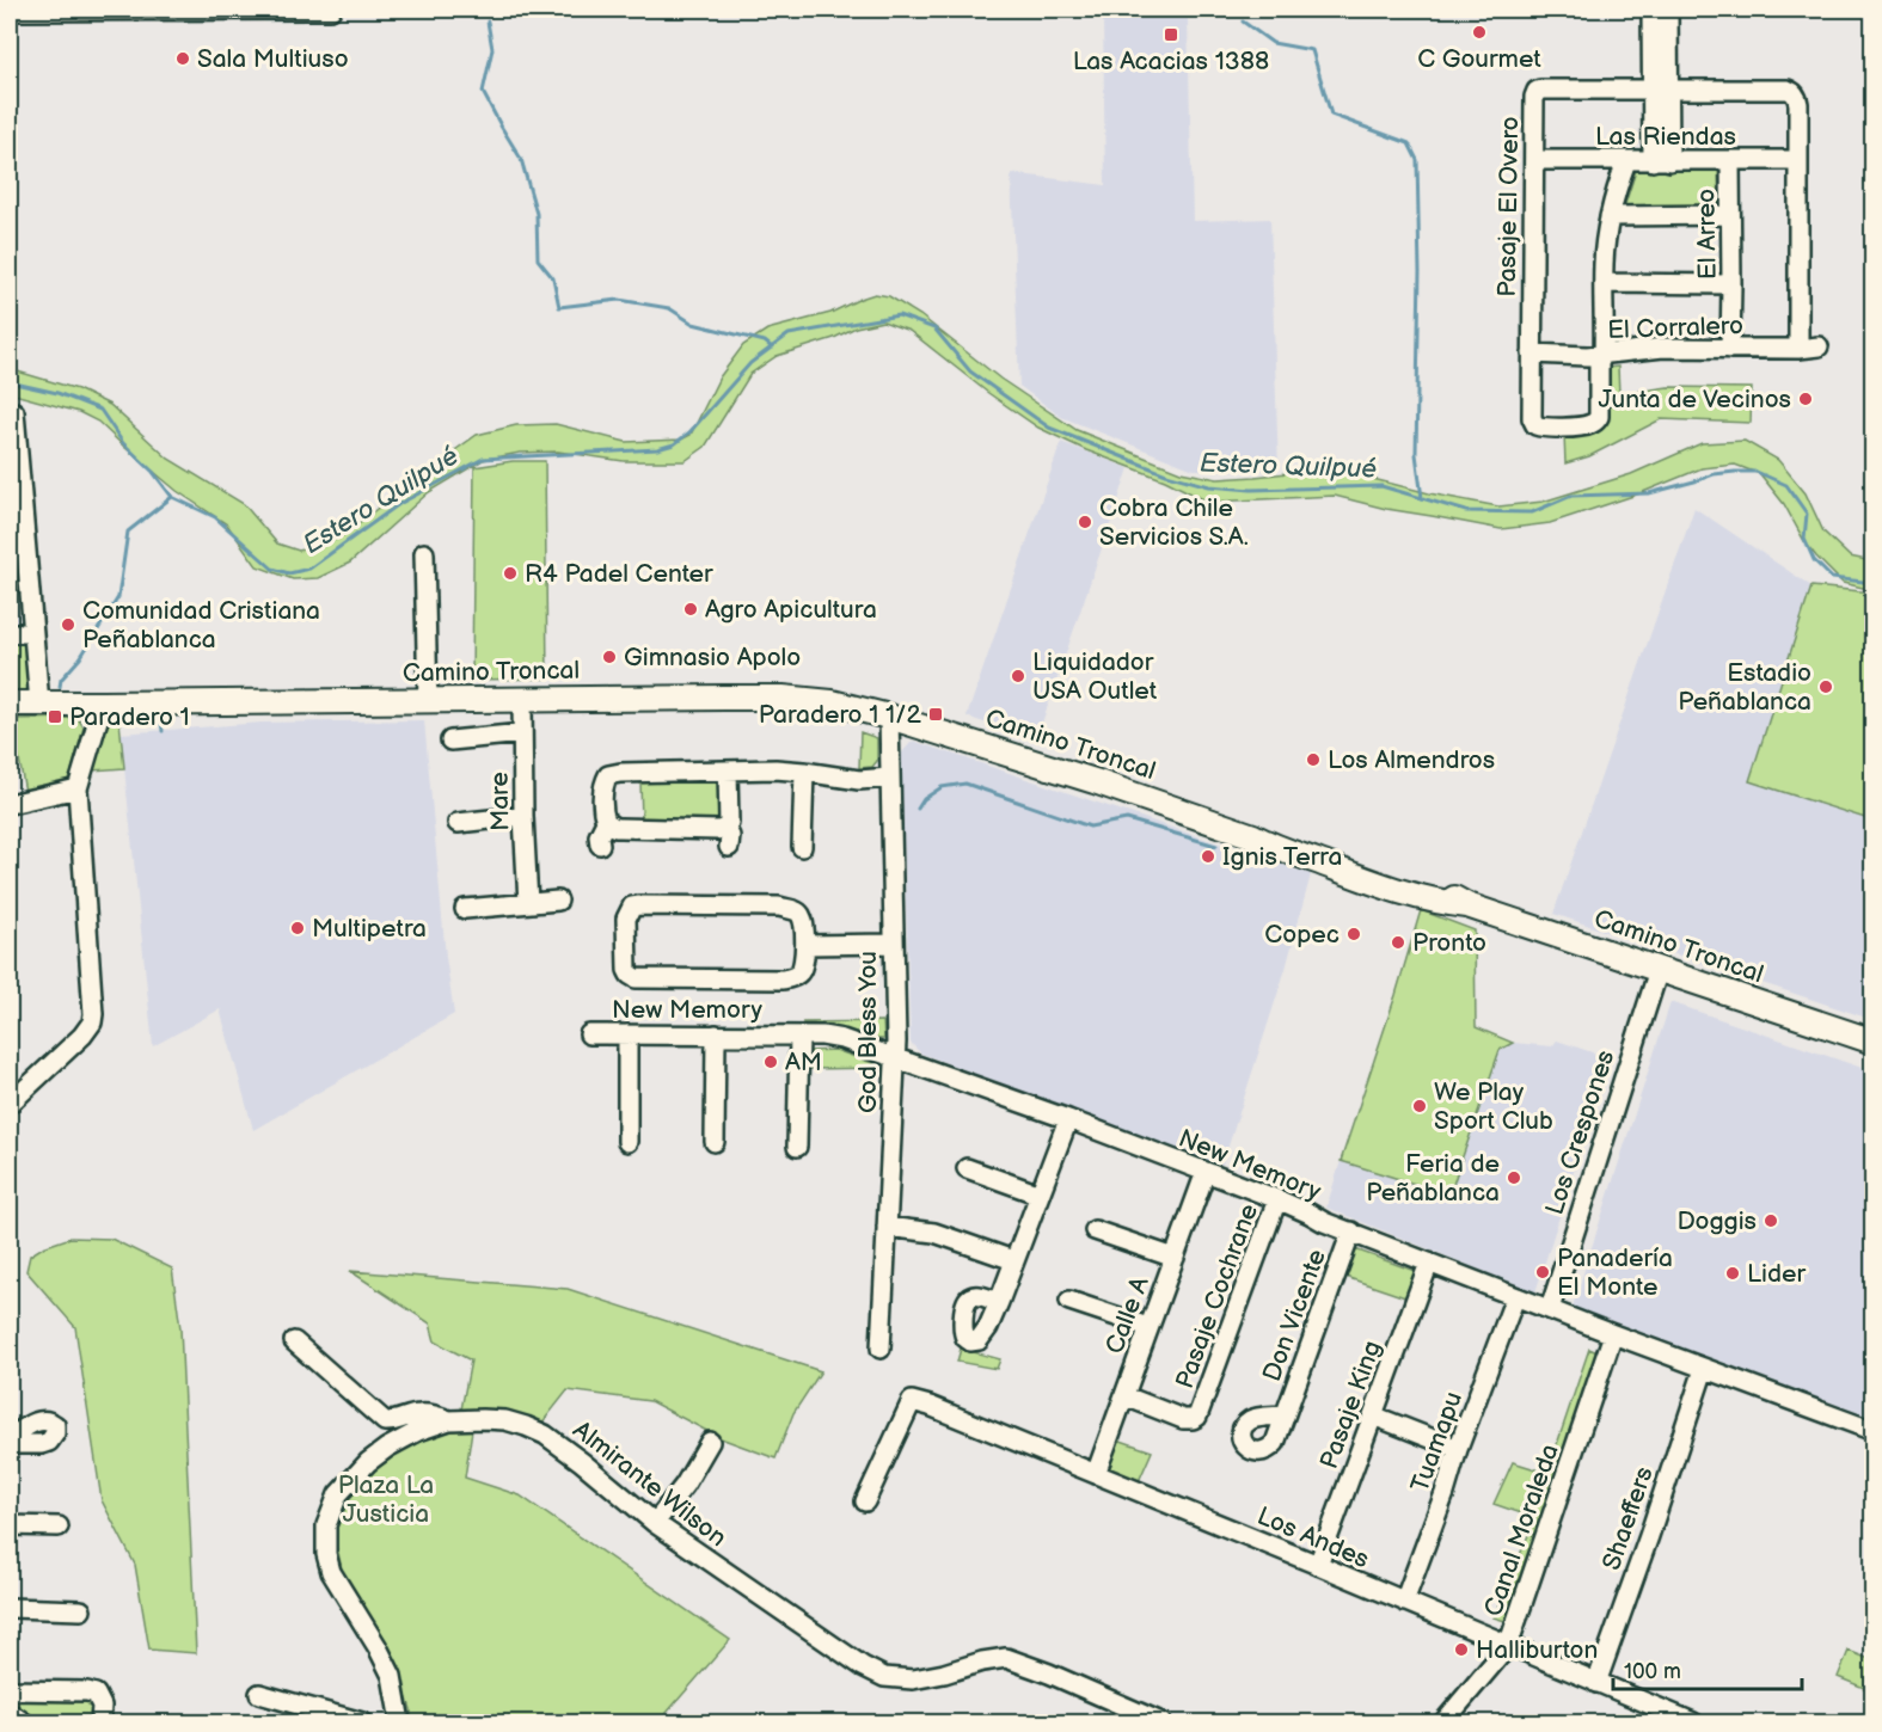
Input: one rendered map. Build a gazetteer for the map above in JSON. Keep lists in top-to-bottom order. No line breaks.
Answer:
{"streets":{"main road":["Camino Troncal"],"street":["Las Riendas","Pasaje El Overo","El Arreo","El Corralero","Mare","New Memory","God Bless You","Los Crespones","Pasaje Cochrane","Calle A","Don Vicente","Pasaje King","Tuamapu","Almirante Wilson","Shaeffers","Canal Moraleda","Los Andes"]},"crossings":[["Las Riendas","Pasaje El Overo"],["Las Riendas","El Arreo"],["Pasaje El Overo","El Corralero"],["El Arreo","El Corralero"],["Camino Troncal","Mare"],["Camino Troncal","God Bless You"],["Camino Troncal","Los Crespones"],["New Memory","God Bless You"],["New Memory","Los Crespones"],["New Memory","Pasaje Cochrane"],["New Memory","Calle A"],["New Memory","Don Vicente"],["New Memory","Pasaje King"],["New Memory","Tuamapu"],["New Memory","Shaeffers"],["New Memory","Canal Moraleda"],["Pasaje Cochrane","Calle A"],["Calle A","Los Andes"],["Pasaje King","Los Andes"],["Tuamapu","Los Andes"],["Shaeffers","Los Andes"],["Canal Moraleda","Los Andes"]],"water":["Estero Quilpué"],"parks":["Plaza La Justicia"],"places":{"other":["C Gourmet","Sala Multiuso","Junta de Vecinos","Cobra Chile Servicios S.A.","R4 Padel Center","Agro Apicultura","Comunidad Cristiana Peñablanca","Gimnasio Apolo","Liquidador USA Outlet","Estadio Peñablanca","Los Almendros","Ignis Terra","Multipetra","Copec","Pronto","AM","We Play Sport Club","Feria de Peñablanca","Doggis","Panadería El Monte","Lider","Halliburton"],"transit":["Las Acacias 1388","Paradero 1 1/2","Paradero 1"]},"scale_bar":"100 m"}
